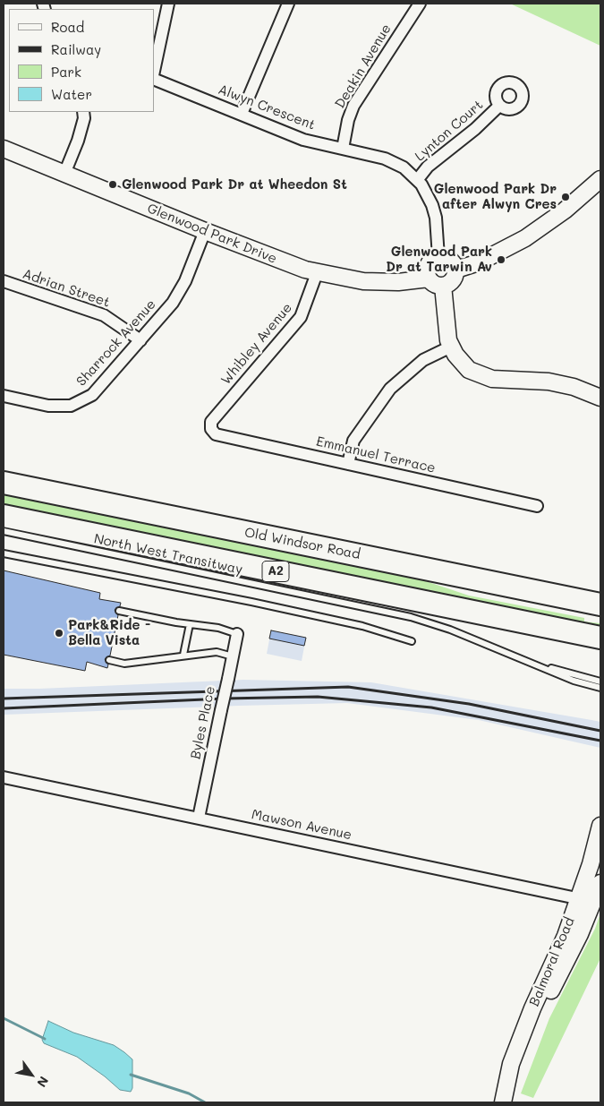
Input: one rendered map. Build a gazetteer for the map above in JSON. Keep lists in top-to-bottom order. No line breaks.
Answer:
{"streets":{"highway":["Old Windsor Road","A2"],"street":["Deakin Avenue","Alwyn Crescent","Lynton Court","Glenwood Park Drive","Adrian Street","Sharrock Avenue","Whibley Avenue","Emmanuel Terrace","Byles Place","Mawson Avenue","Balmoral Road"],"lane":["North West Transitway"]},"crossings":[["Deakin Avenue","Alwyn Crescent"],["Alwyn Crescent","Lynton Court"],["Alwyn Crescent","Glenwood Park Drive"],["Glenwood Park Drive","Sharrock Avenue"],["Glenwood Park Drive","Whibley Avenue"],["Adrian Street","Sharrock Avenue"],["Whibley Avenue","Emmanuel Terrace"],["Byles Place","Mawson Avenue"],["Mawson Avenue","Balmoral Road"]],"places":["Glenwood Park Dr at Wheedon St","Glenwood Park Dr after Alwyn Cres","Glenwood Park Dr at Tarwin Av","Park&Ride - Bella Vista"],"legend":["Road","Railway","Park","Water"],"north":"bottom right"}
